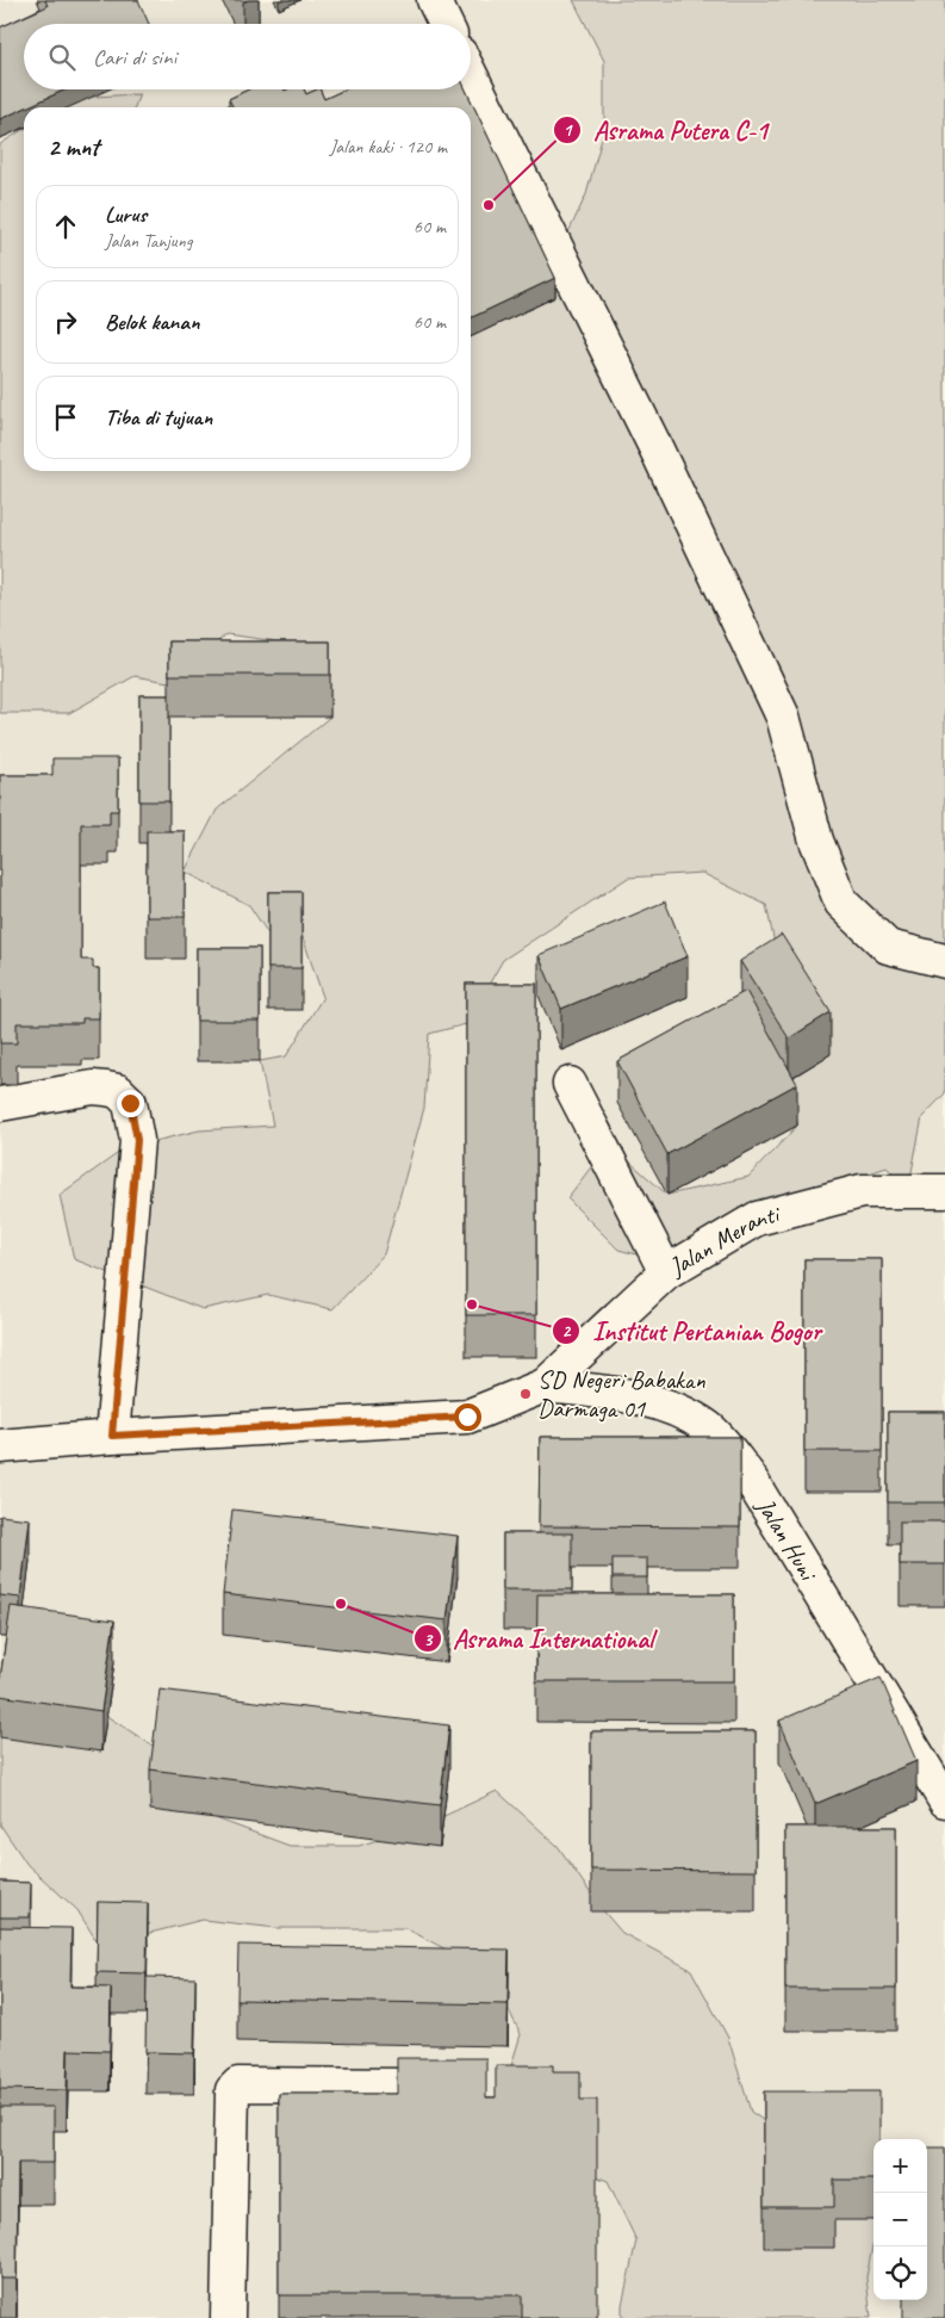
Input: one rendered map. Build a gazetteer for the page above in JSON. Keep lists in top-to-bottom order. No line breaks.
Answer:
{"streets":{"lane":["Jalan Meranti","Jalan Huni"]},"crossings":[["Jalan Meranti","Jalan Huni"]],"places":["Asrama Putera C-1","Institut Pertanian Bogor","SD Negeri Babakan Darmaga 01","Asrama International"],"page":{"search":"Cari di sini","heading":["2 mnt","Jalan kaki · 120 m"],"list":[["Lurus","Jalan Tanjung","60 m"],["Belok kanan","60 m"],"Tiba di tujuan"],"map_buttons":["+","−"]}}
